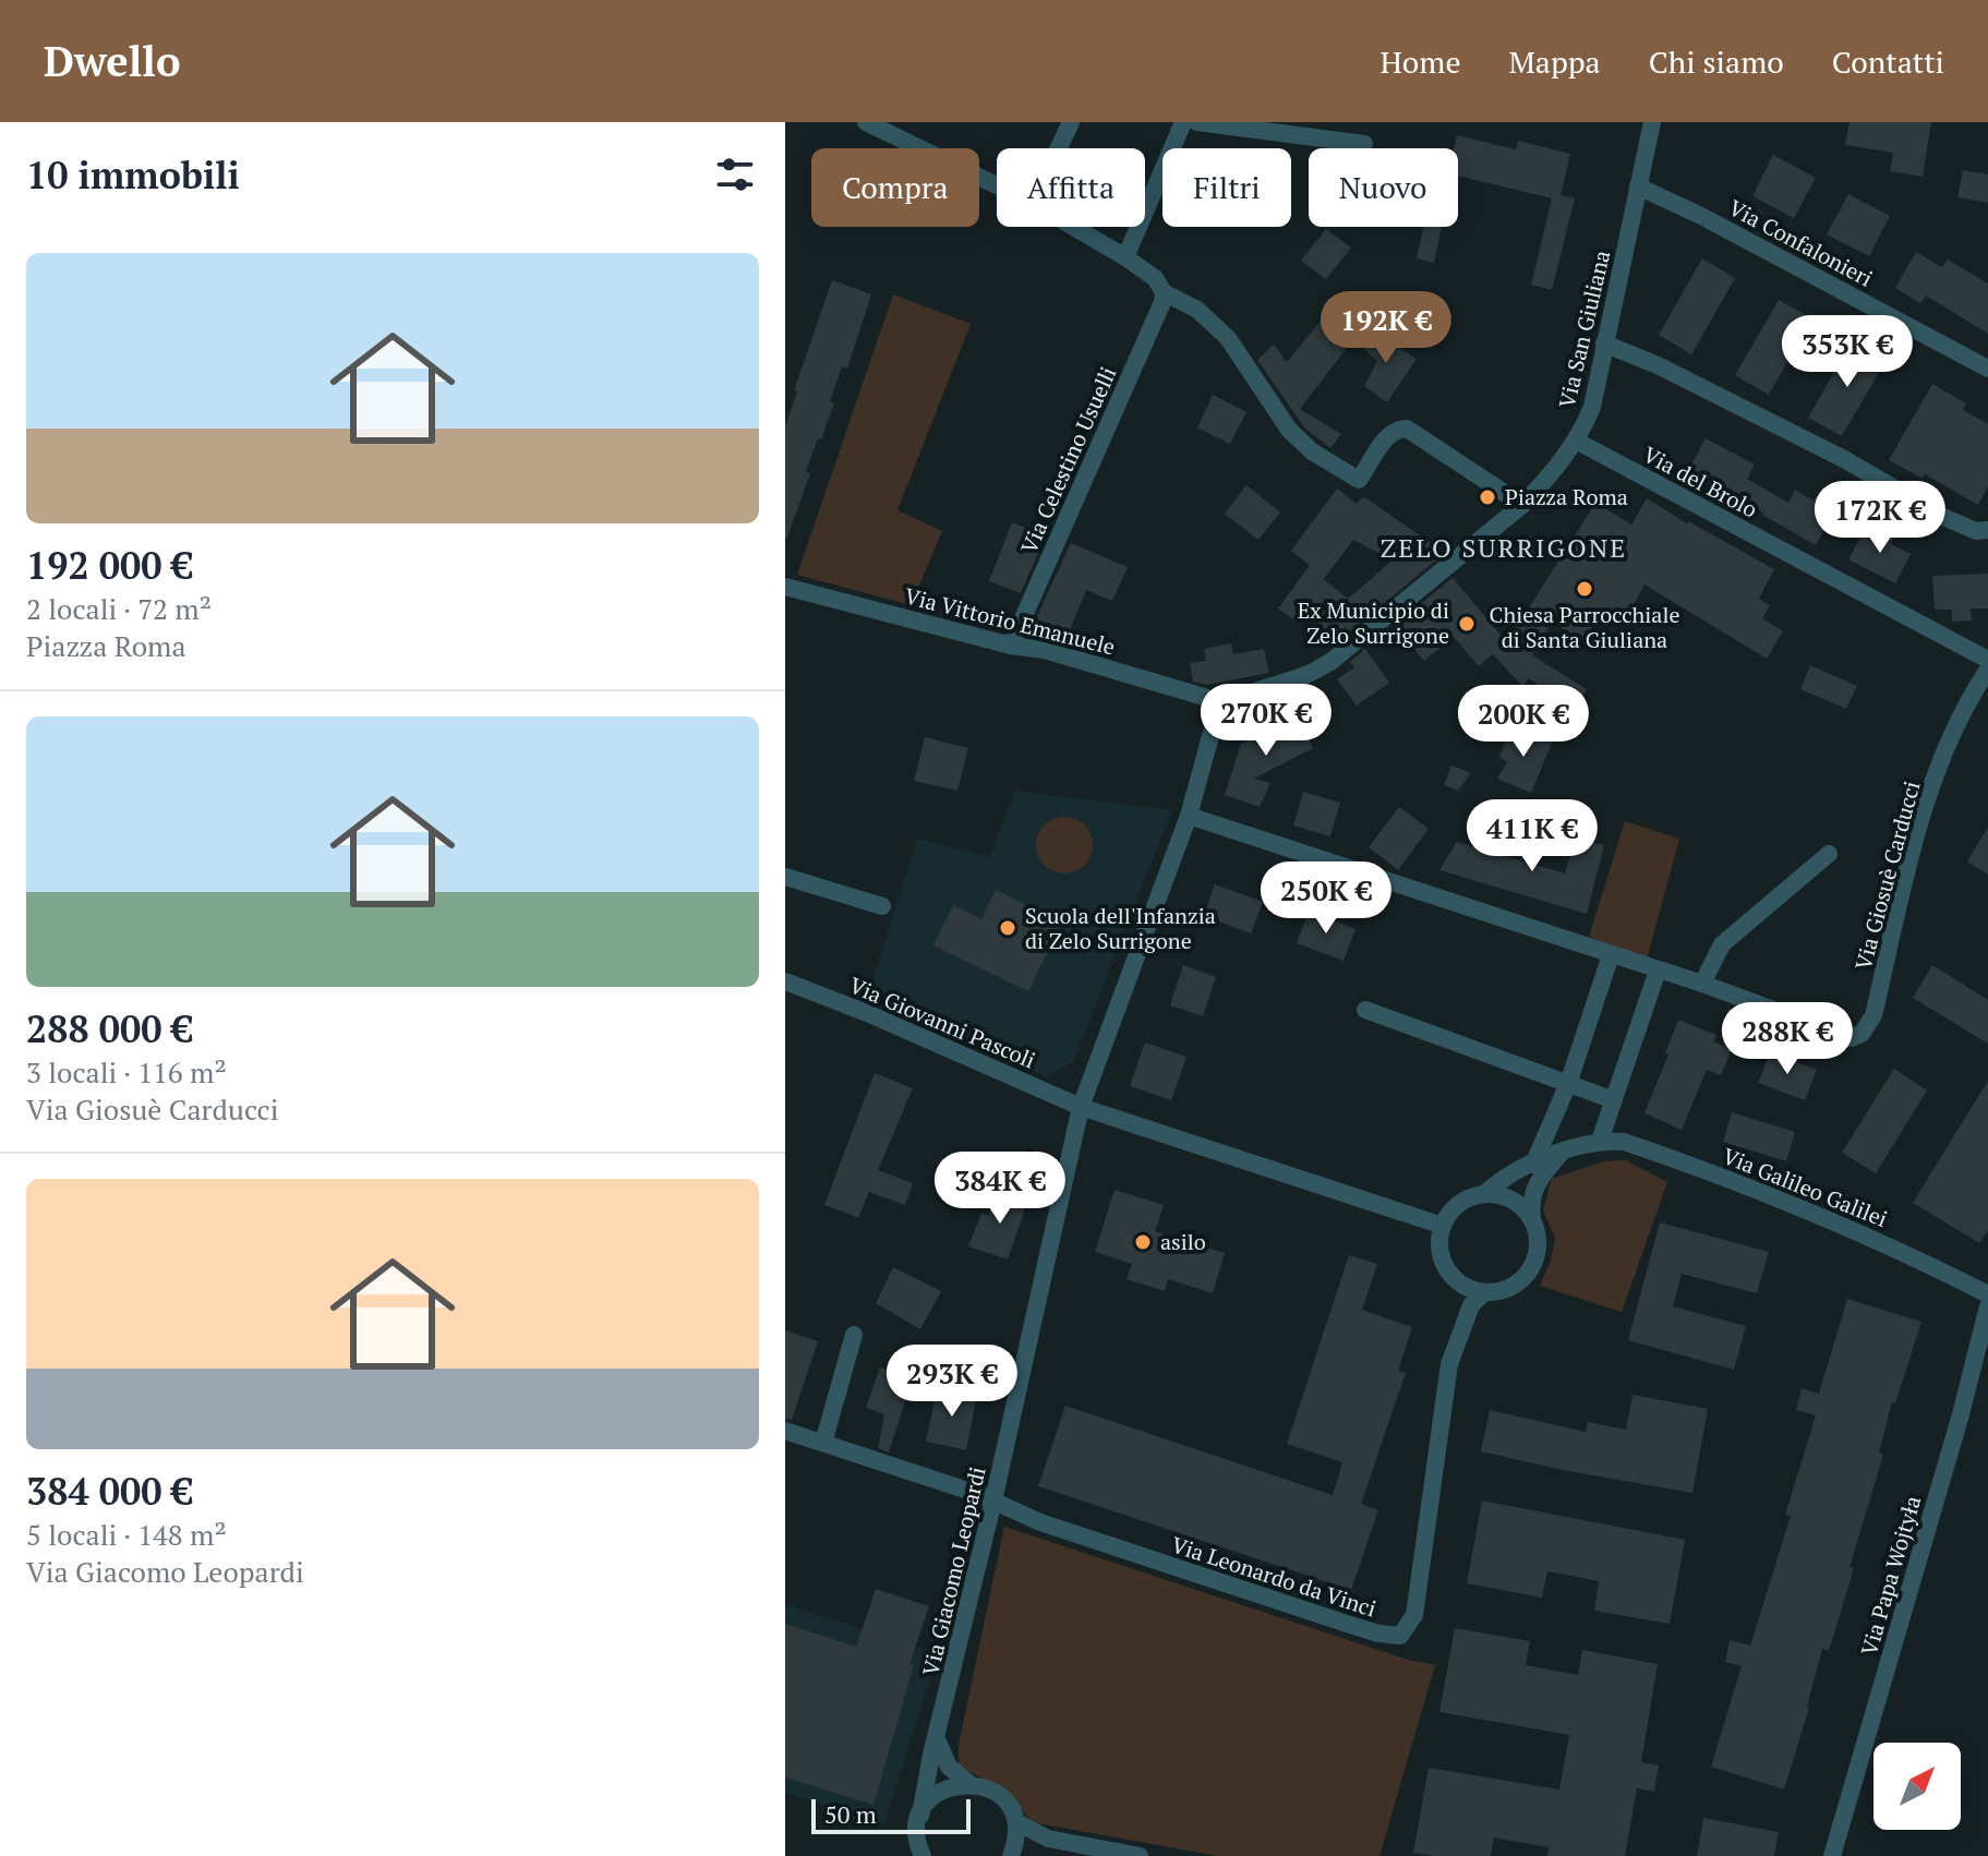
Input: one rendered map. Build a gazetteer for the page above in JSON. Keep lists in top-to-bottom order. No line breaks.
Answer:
{"streets":{"street":["Via Confalonieri","Via San Giuliana","Via Celestino Usuelli","Via del Brolo","Via Vittorio Emanuele","Via Giosuè Carducci","Via Giovanni Pascoli","Via Galileo Galilei","Via Giacomo Leopardi","Via Papa Wojtyła","Via Leonardo da Vinci"]},"crossings":[["Via Confalonieri","Via San Giuliana"],["Via San Giuliana","Via del Brolo"],["Via Celestino Usuelli","Via Vittorio Emanuele"],["Via Vittorio Emanuele","Via Giacomo Leopardi"],["Via Giosuè Carducci","Via Giacomo Leopardi"],["Via Giovanni Pascoli","Via Giacomo Leopardi"],["Via Galileo Galilei","Via Leonardo da Vinci"],["Via Giacomo Leopardi","Via Leonardo da Vinci"]],"districts":["ZELO SURRIGONE"],"places":["Piazza Roma","Chiesa Parrocchiale di Santa Giuliana","Ex Municipio di Zelo Surrigone","Scuola dell'Infanzia di Zelo Surrigone","asilo"],"scale_bar":"50 m","north":"top right","page":{"header":"Dwello","nav":["Home","Mappa","Chi siamo","Contatti"],"heading":"10 immobili","chip":["Compra","Affitta","Filtri","Nuovo"],"list":[{"name":"192 000 €","note":"2 locali · 72 m² · Piazza Roma"},{"name":"288 000 €","note":"3 locali · 116 m² · Via Giosuè Carducci"},{"name":"384 000 €","note":"5 locali · 148 m² · Via Giacomo Leopardi"}],"price":["192K €","353K €","172K €","270K €","200K €","411K €","250K €","288K €","384K €","293K €"],"scale":"50 m"}}
